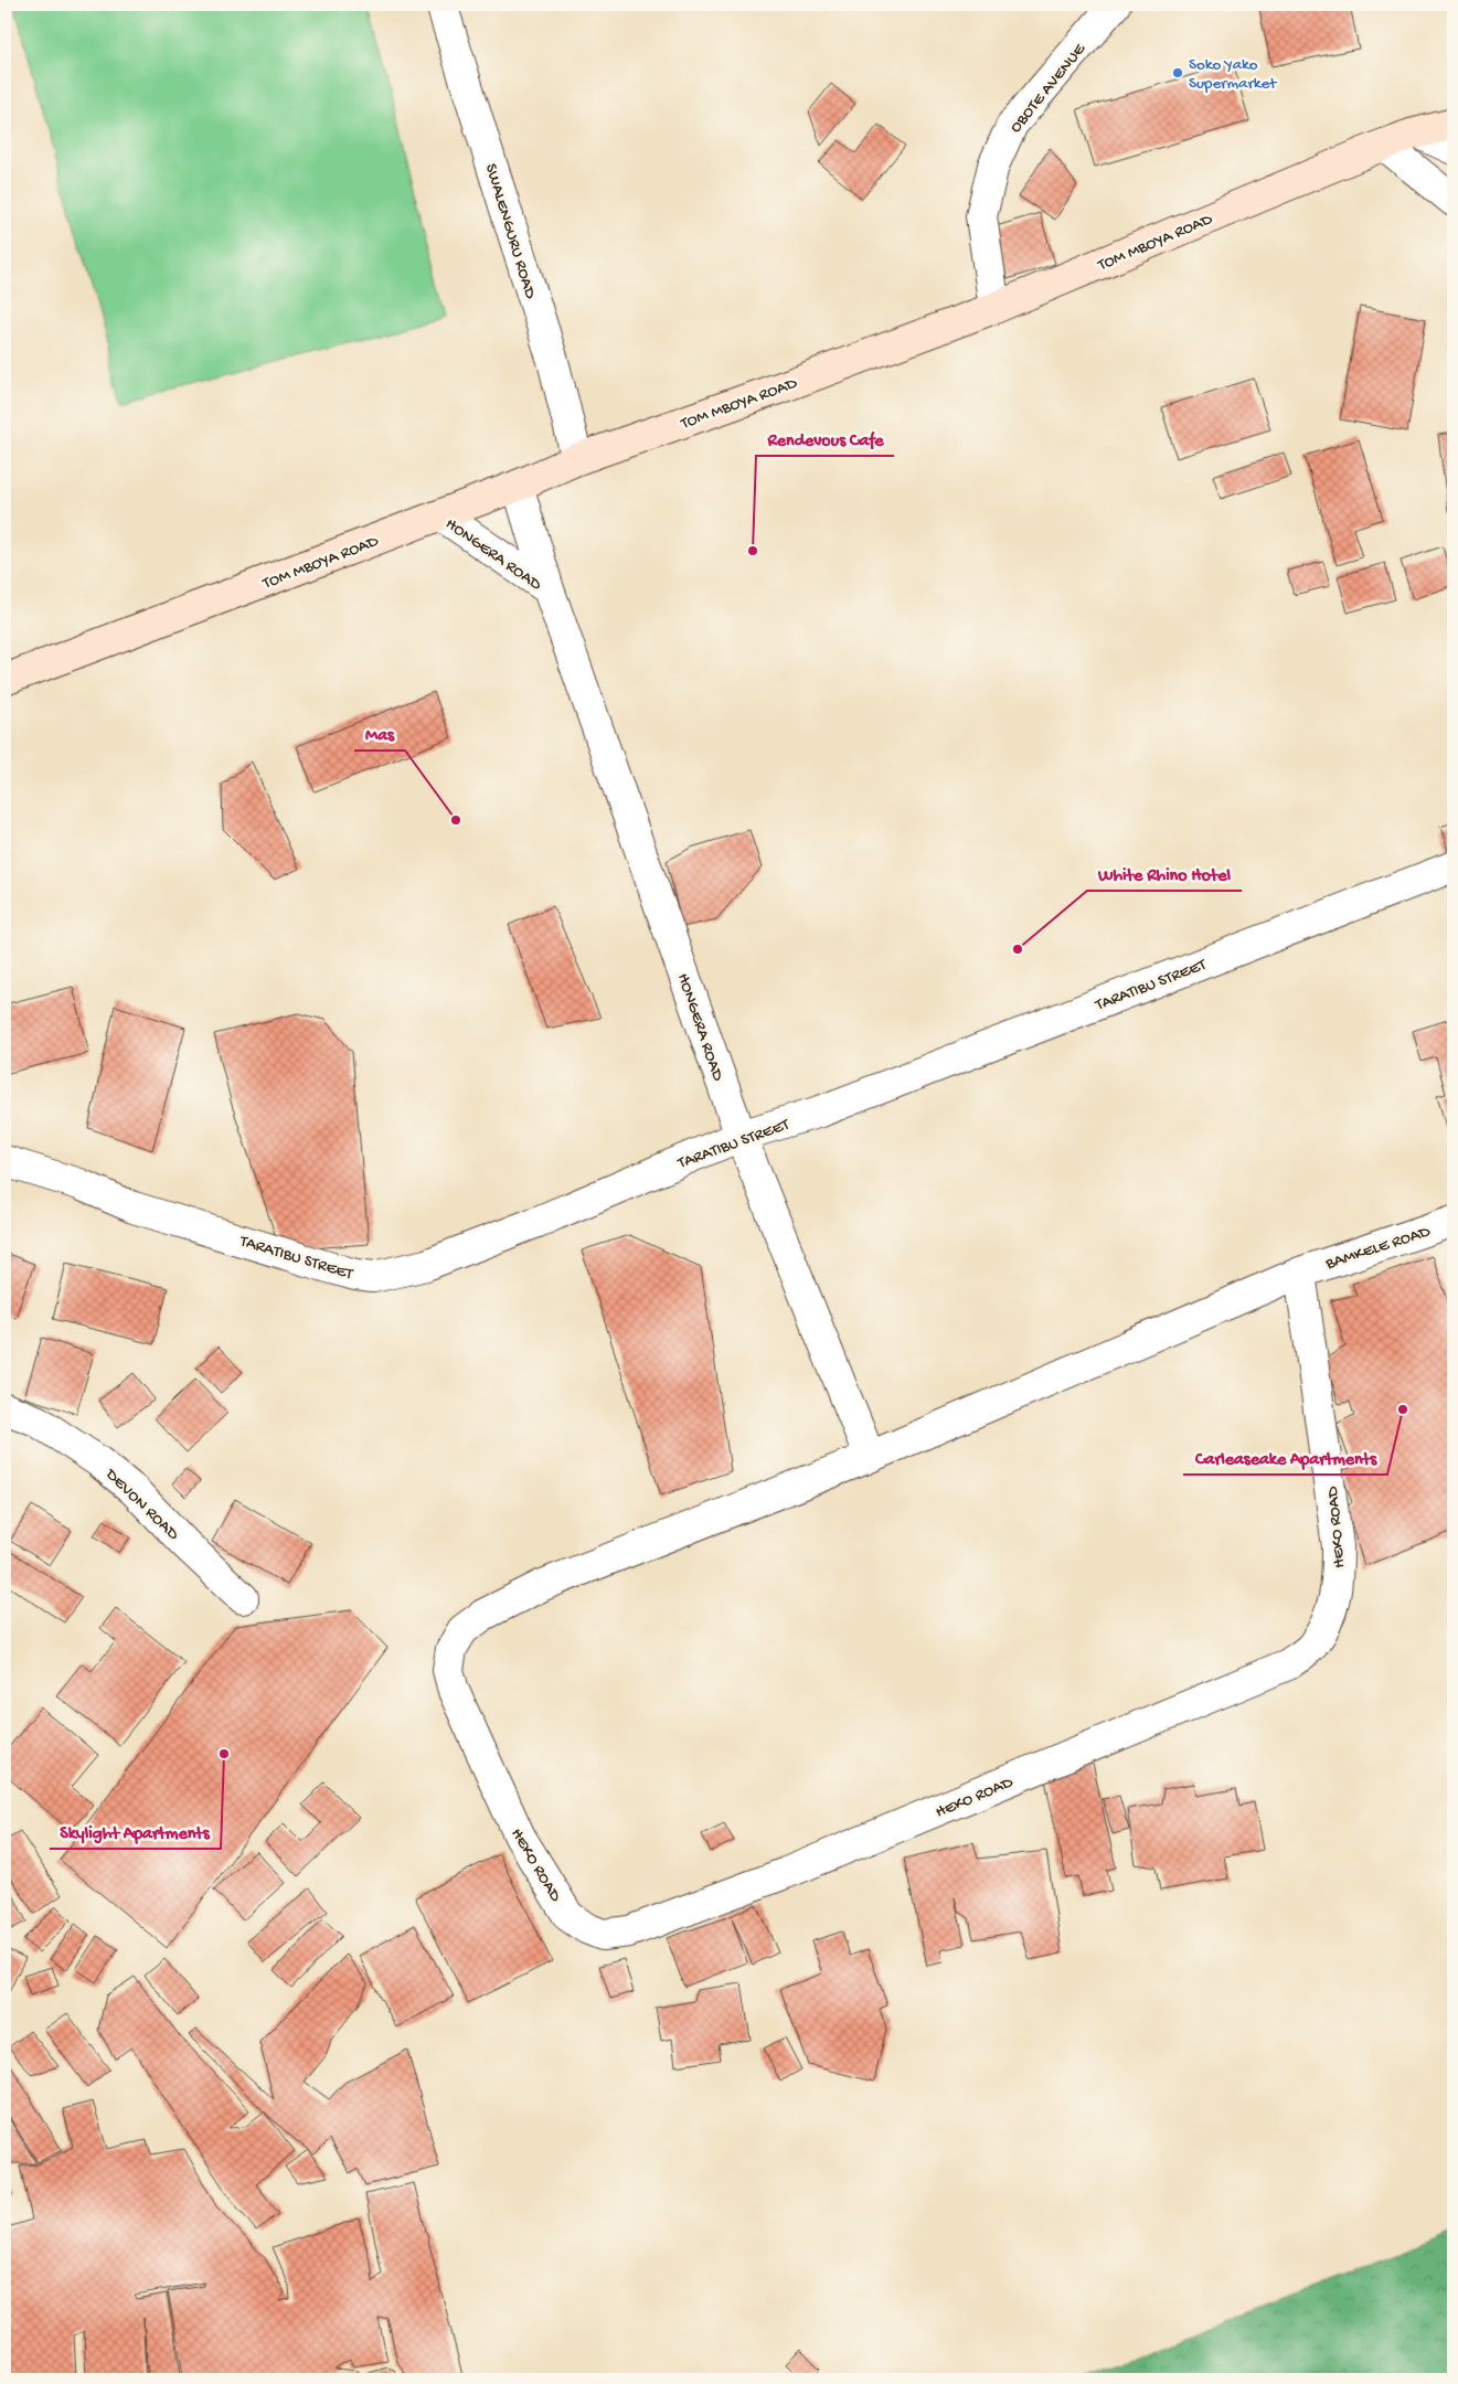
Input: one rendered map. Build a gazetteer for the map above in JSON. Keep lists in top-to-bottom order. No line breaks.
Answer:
{"streets":{"main road":["TOM MBOYA ROAD"],"street":["OBOTE AVENUE","SWALENGURU ROAD","HONGERA ROAD","TARATIBU STREET","BAMKELE ROAD","DEVON ROAD","HEKO ROAD"]},"crossings":[["OBOTE AVENUE","TOM MBOYA ROAD"],["SWALENGURU ROAD","TOM MBOYA ROAD"],["TOM MBOYA ROAD","HONGERA ROAD"],["HONGERA ROAD","TARATIBU STREET"],["HONGERA ROAD","HEKO ROAD"],["BAMKELE ROAD","HEKO ROAD"]],"places":["Soko Yako Supermarket","Rendevous Cafe","Mas","White Rhino Hotel","Carleaseake Apartments","Skylight Apartments"]}
